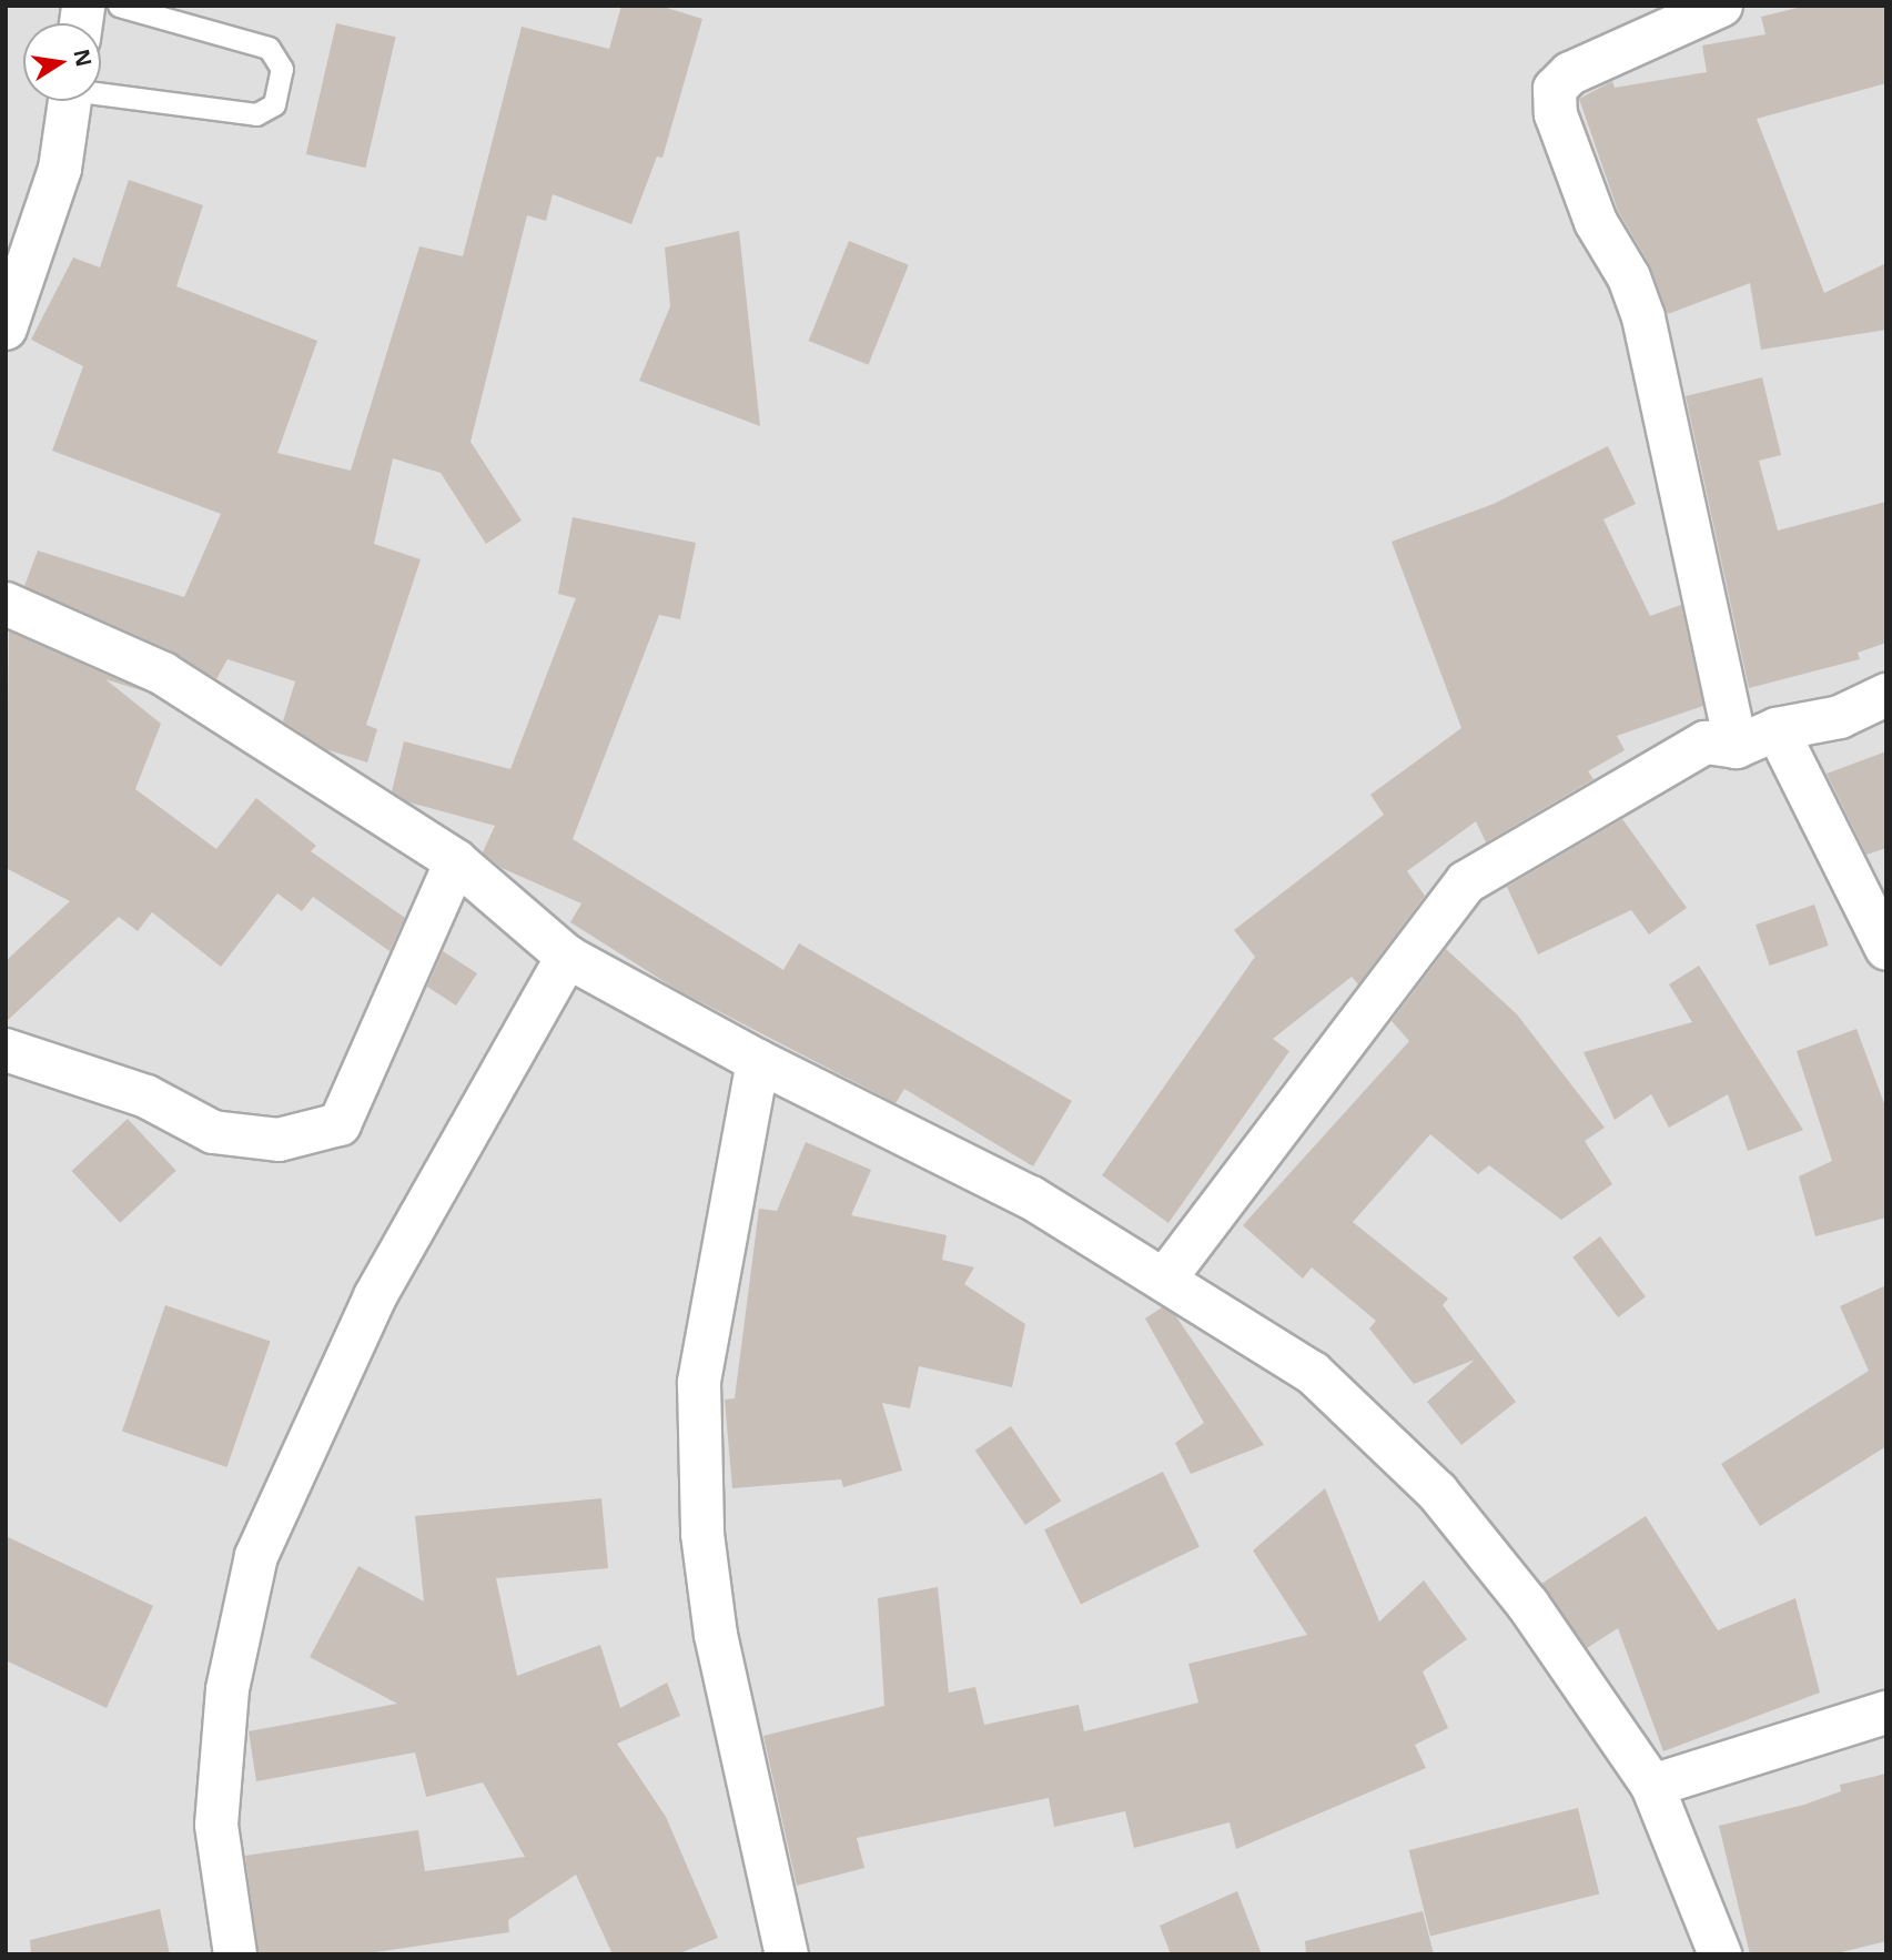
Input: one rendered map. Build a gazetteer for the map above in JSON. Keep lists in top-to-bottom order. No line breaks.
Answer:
{"north":"right"}
